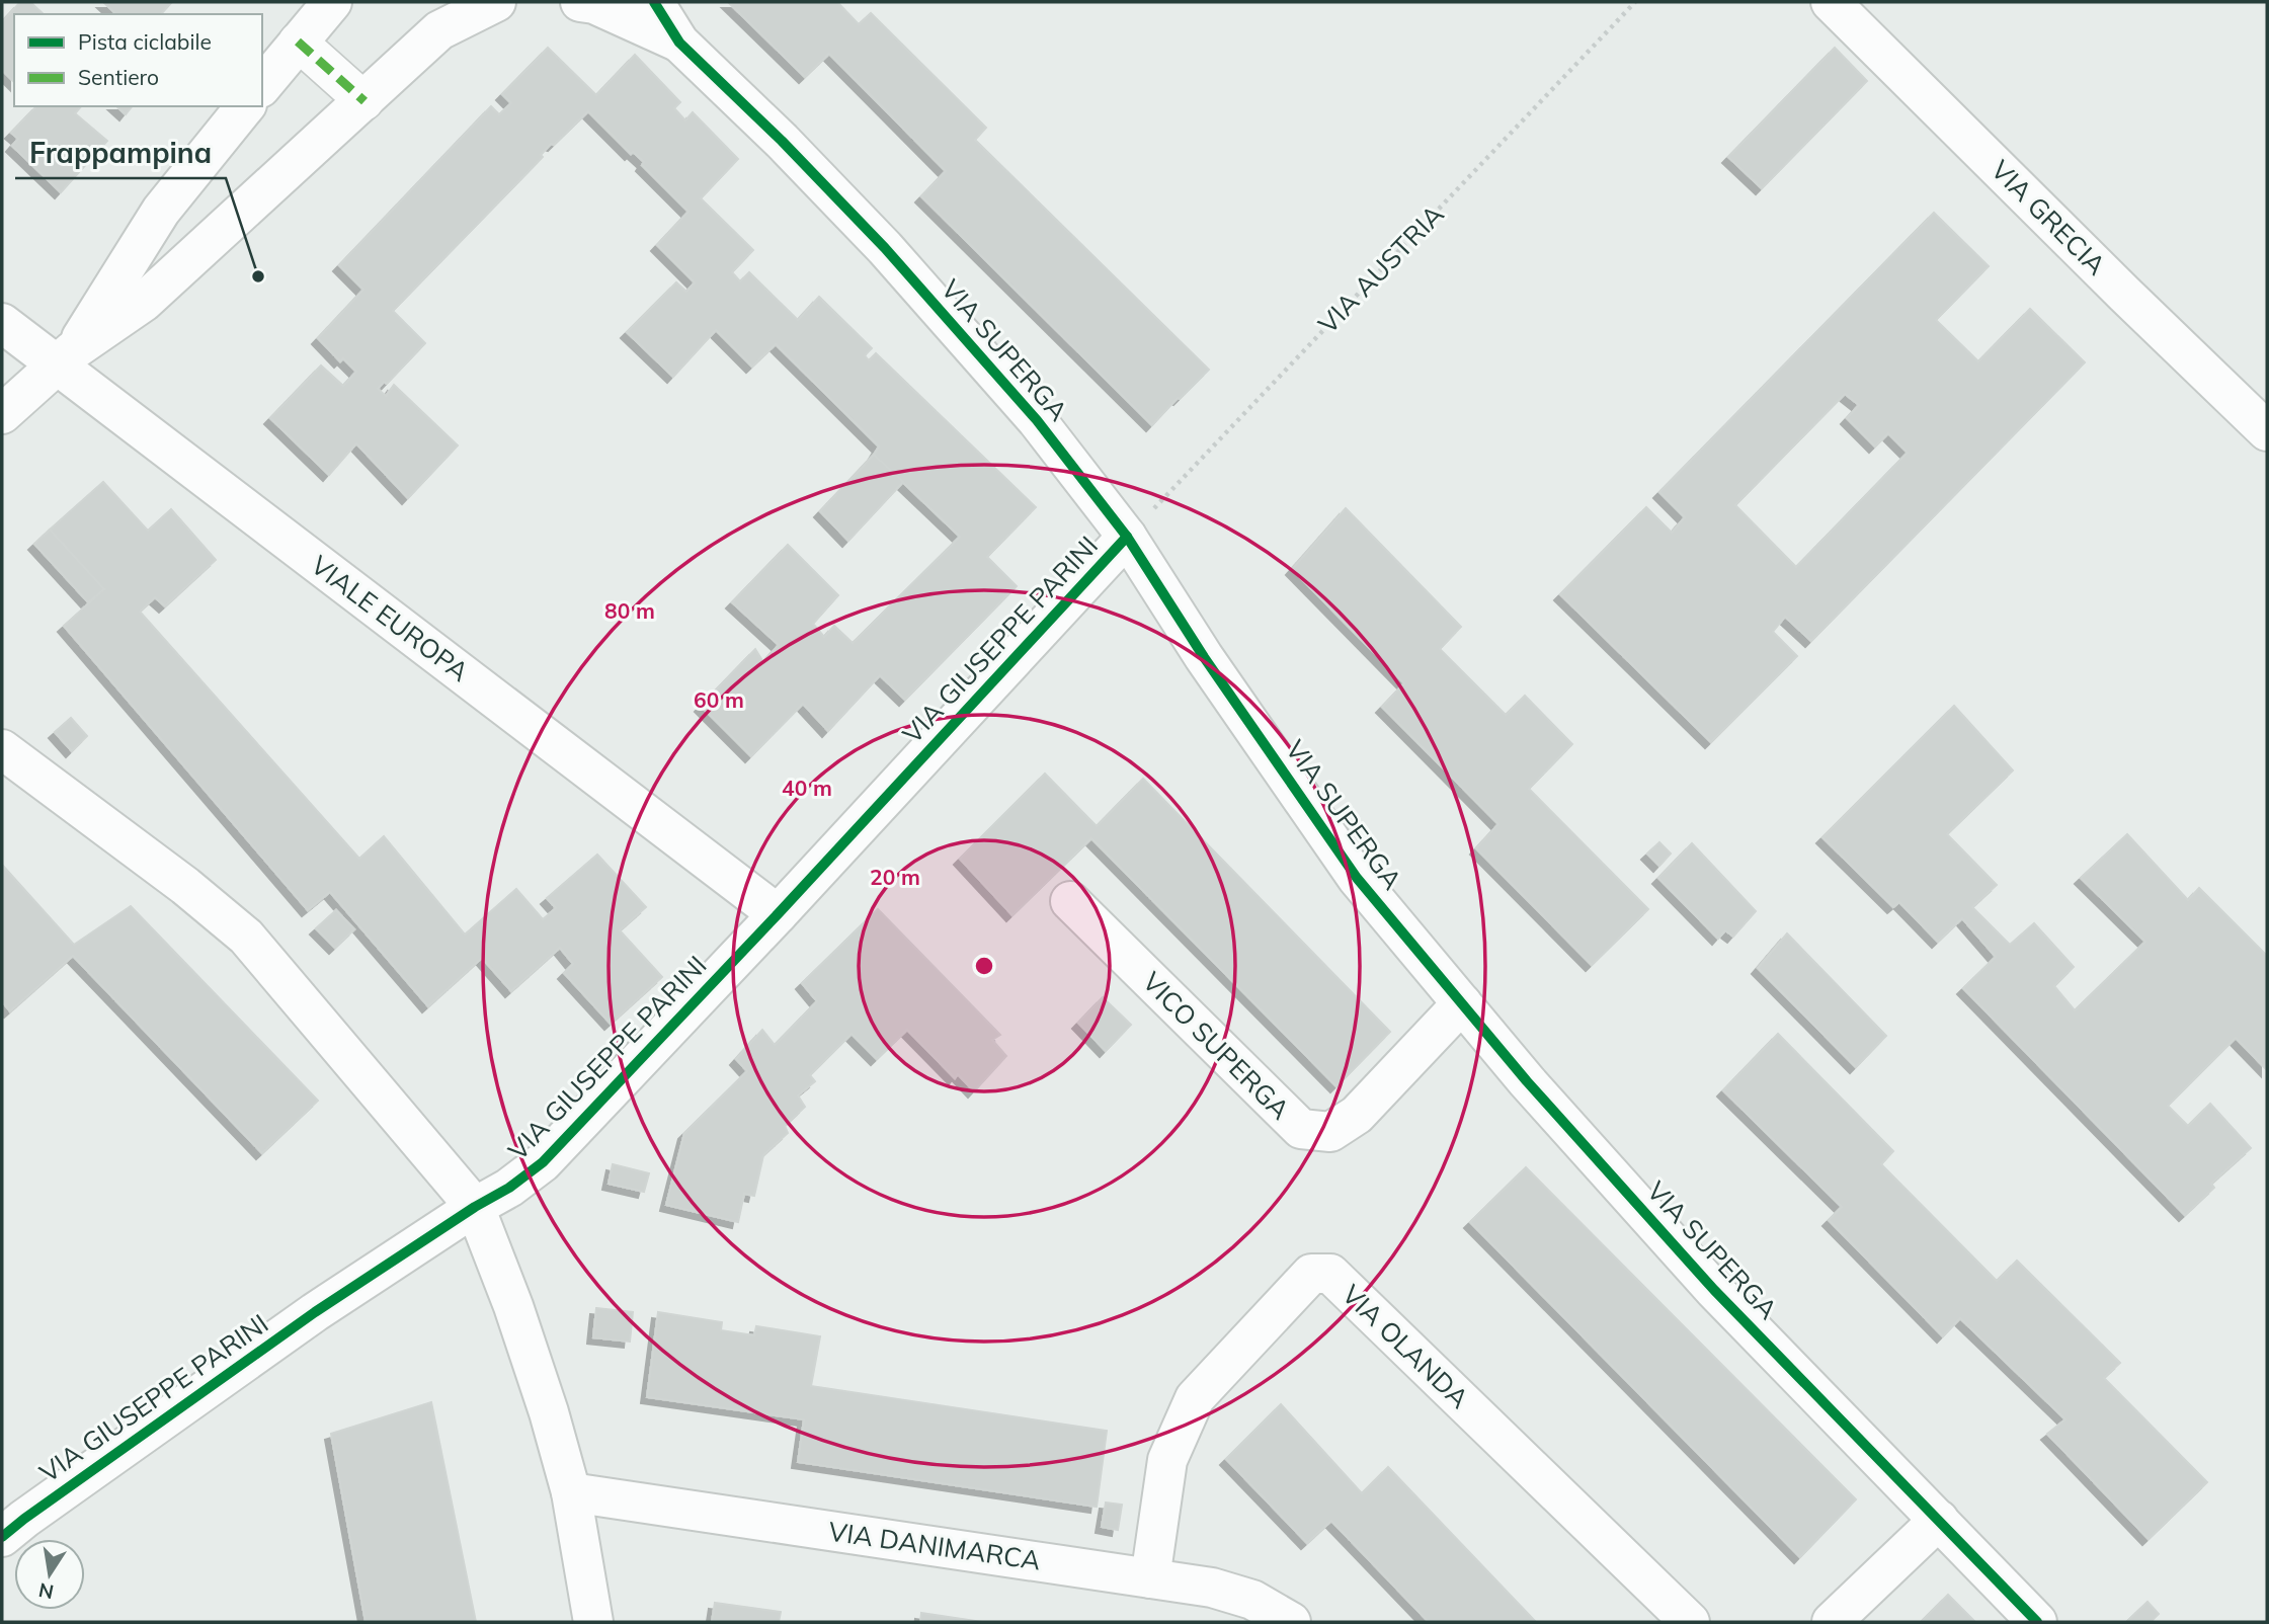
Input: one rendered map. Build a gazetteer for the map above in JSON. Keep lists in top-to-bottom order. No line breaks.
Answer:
{"streets":{"street":["VIA GRECIA","VIA SUPERGA","VIALE EUROPA","VIA GIUSEPPE PARINI","VICO SUPERGA","VIA OLANDA","VIA DANIMARCA"],"path":["VIA AUSTRIA"]},"crossings":[["VIA AUSTRIA","VIA SUPERGA"],["VIA AUSTRIA","VIA GIUSEPPE PARINI"],["VIA SUPERGA","VIA GIUSEPPE PARINI"],["VIA SUPERGA","VICO SUPERGA"],["VIALE EUROPA","VIA GIUSEPPE PARINI"],["VIA OLANDA","VIA DANIMARCA"]],"places":["Frappampina"],"legend":["Pista ciclabile","Sentiero"],"north":"bottom","rings":["80 m","60 m","40 m","20 m"]}
